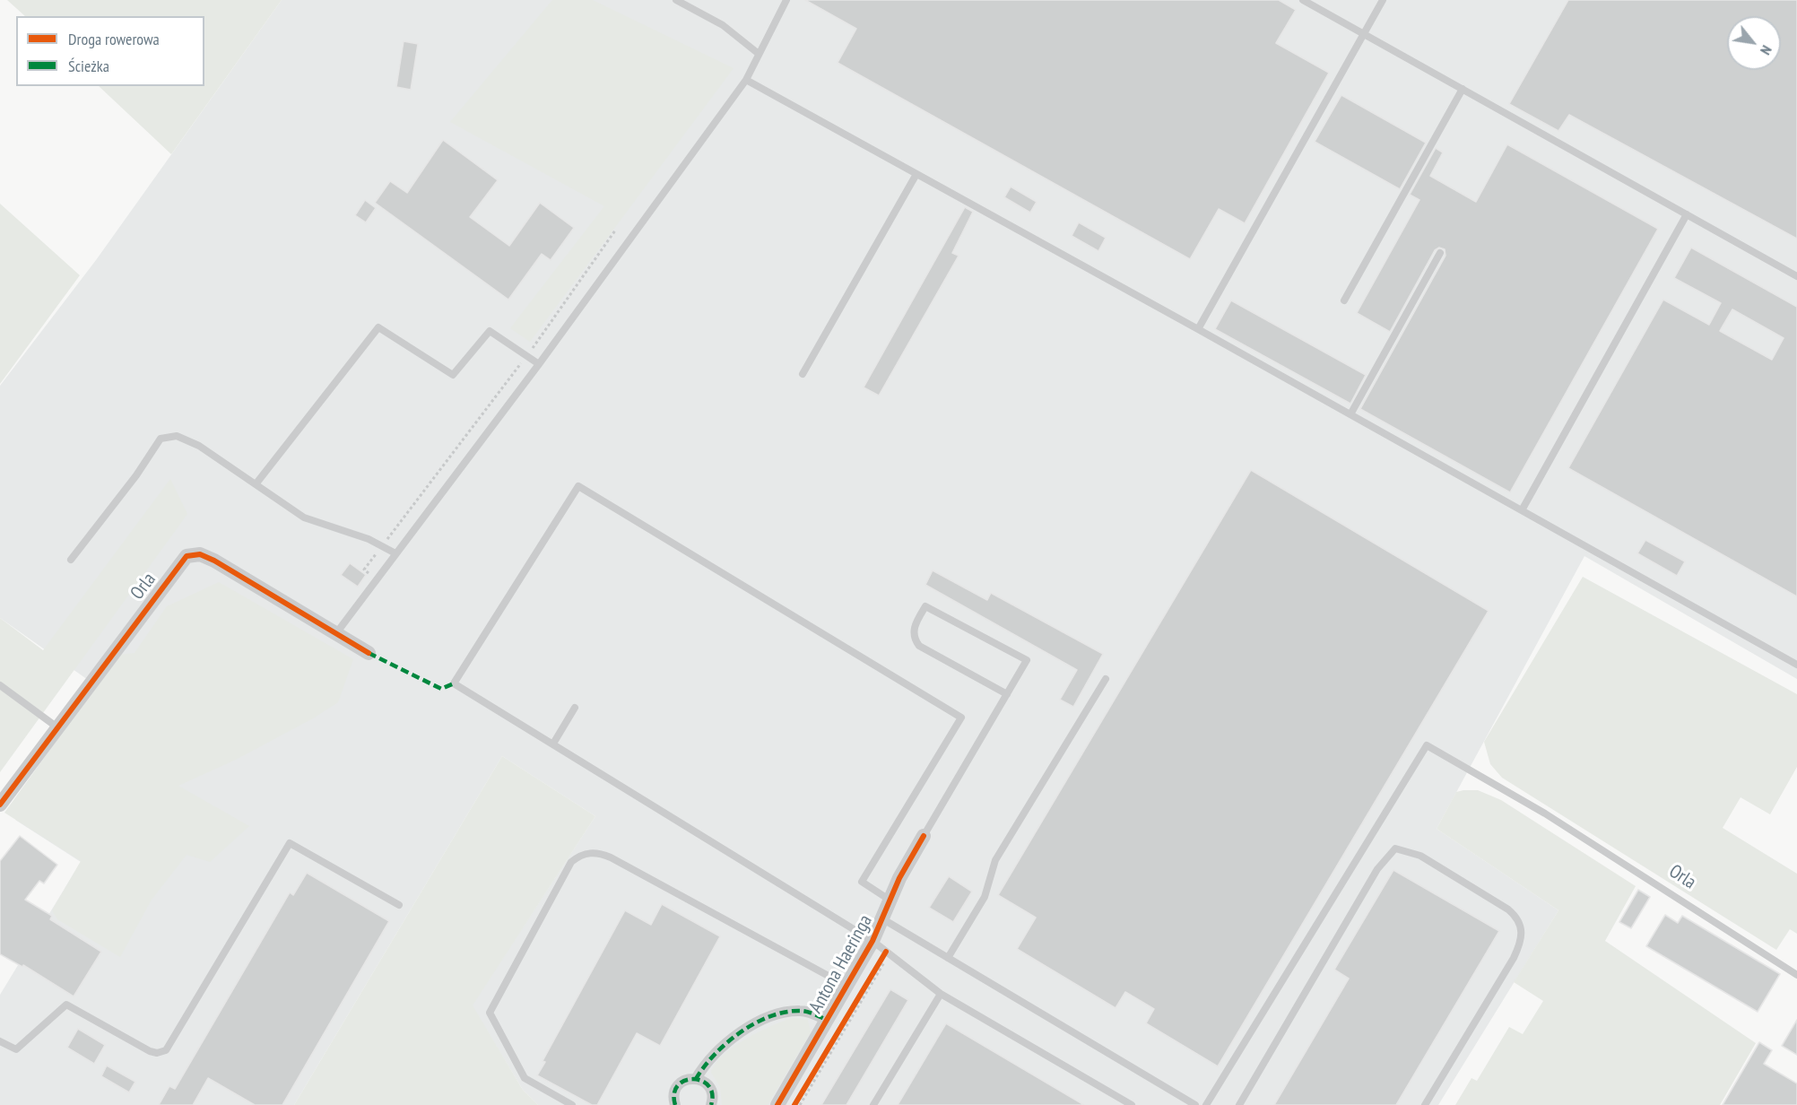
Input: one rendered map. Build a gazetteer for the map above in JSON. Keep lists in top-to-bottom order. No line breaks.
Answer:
{"streets":{"street":["Orla","Antona Haeringa"]},"legend":["Droga rowerowa","Ścieżka"],"north":"bottom right"}
